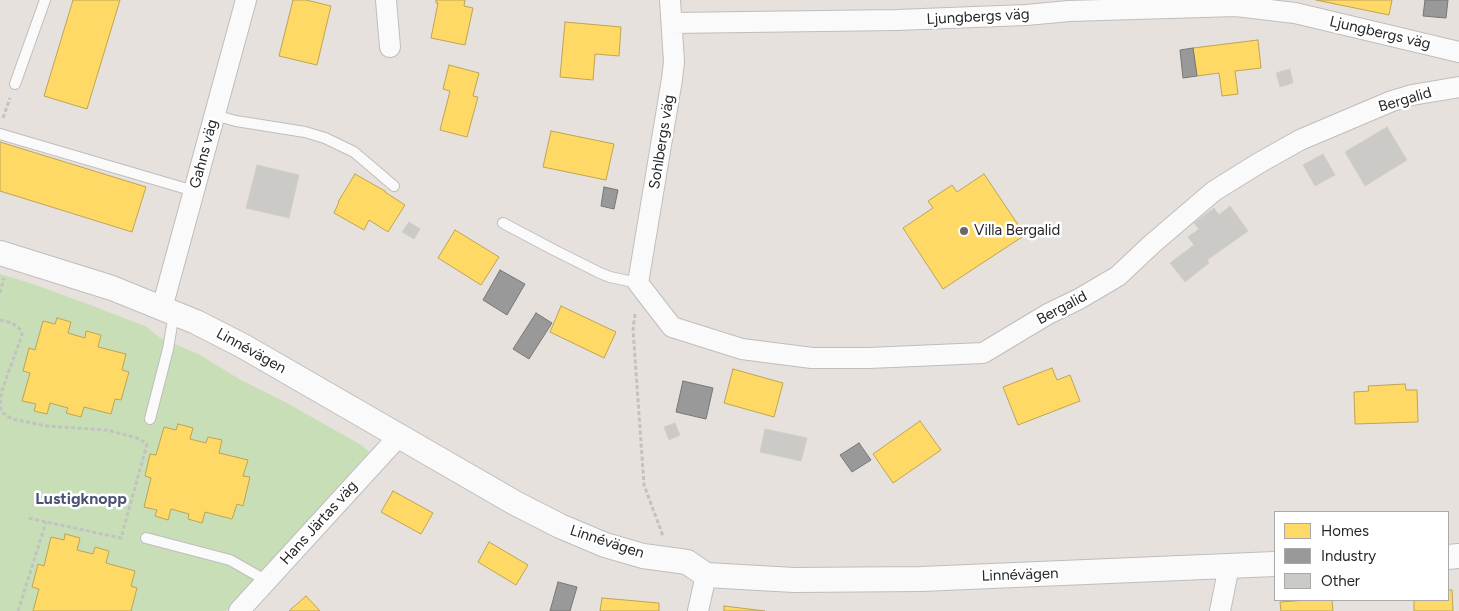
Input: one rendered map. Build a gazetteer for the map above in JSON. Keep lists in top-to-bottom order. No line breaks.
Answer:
{"streets":{"street":["Ljungbergs väg","Bergalid","Sohlbergs väg","Gahns väg","Linnévägen","Hans Järtas väg"]},"crossings":[["Ljungbergs väg","Sohlbergs väg"],["Bergalid","Sohlbergs väg"],["Gahns väg","Linnévägen"],["Linnévägen","Hans Järtas väg"]],"districts":["Lustigknopp"],"places":["Villa Bergalid"],"legend":["Homes","Industry","Other"]}
